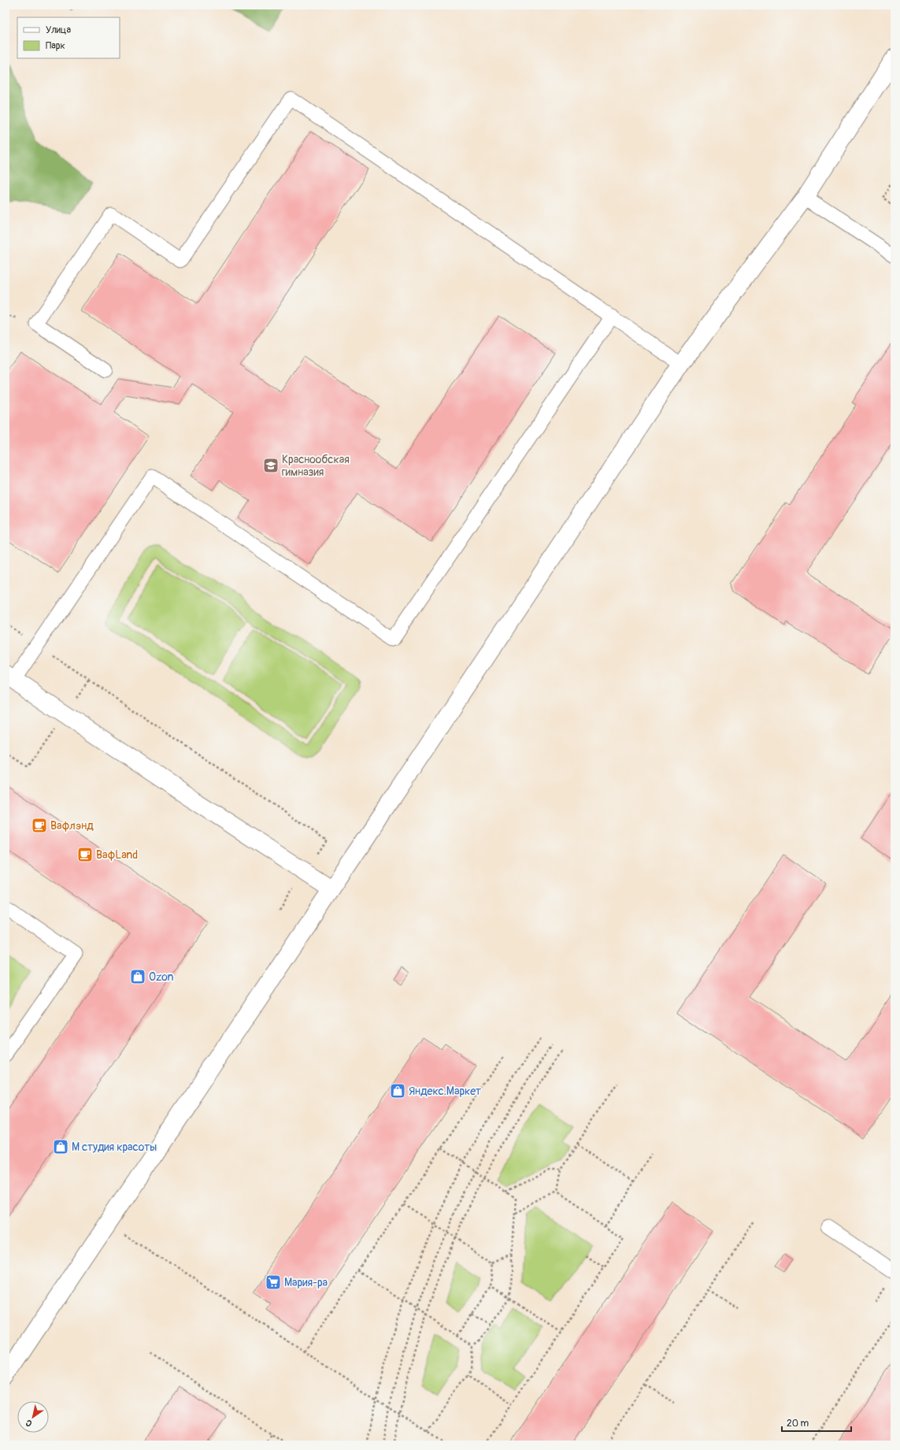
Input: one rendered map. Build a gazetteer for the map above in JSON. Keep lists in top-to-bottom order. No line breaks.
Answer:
{"places":{"school or university":["Краснообская гимназия"],"cafe":["Вафлэнд","ВафLand"],"shop":["Ozon","Яндекс.Маркет","M студия красоты"],"supermarket":["Мария-ра"]},"legend":["Улица","Парк"],"scale_bar":"20 m","north":"bottom left"}
